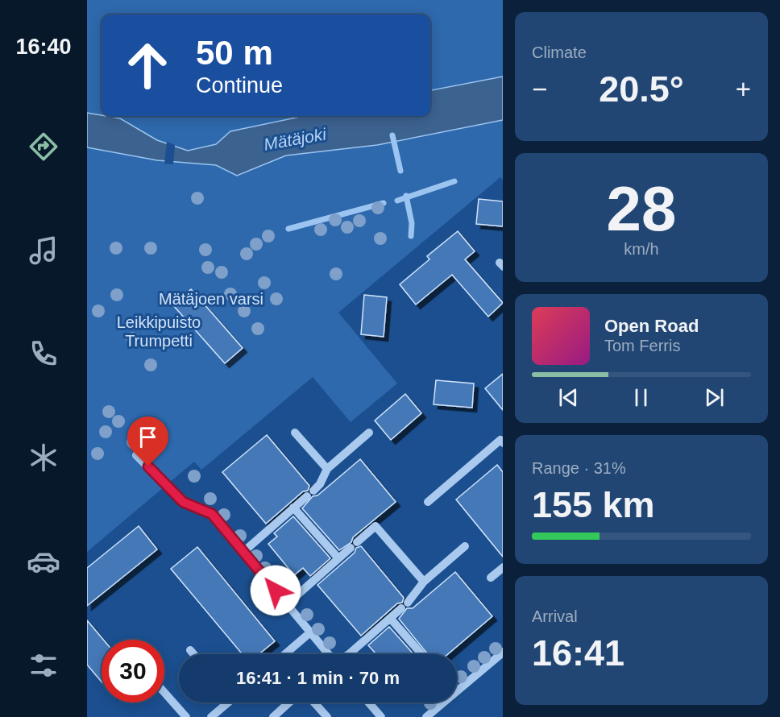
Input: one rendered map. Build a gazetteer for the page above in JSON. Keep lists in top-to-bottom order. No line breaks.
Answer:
{"water":["Mätäjoki"],"parks":["Mätäjoen varsi","Leikkipuisto Trumpetti"],"page":{"tabs":"16:40","tile":["Climate",["28","km/h"],["Range · 31%","155 km"],["Arrival","16:41"]],"turn":["50 m","Continue"],"heat":["−","20.5°","+"],"song":["Open Road","Tom Ferris"],"limit":"30","trip":"16:41 · 1 min · 70 m"}}
